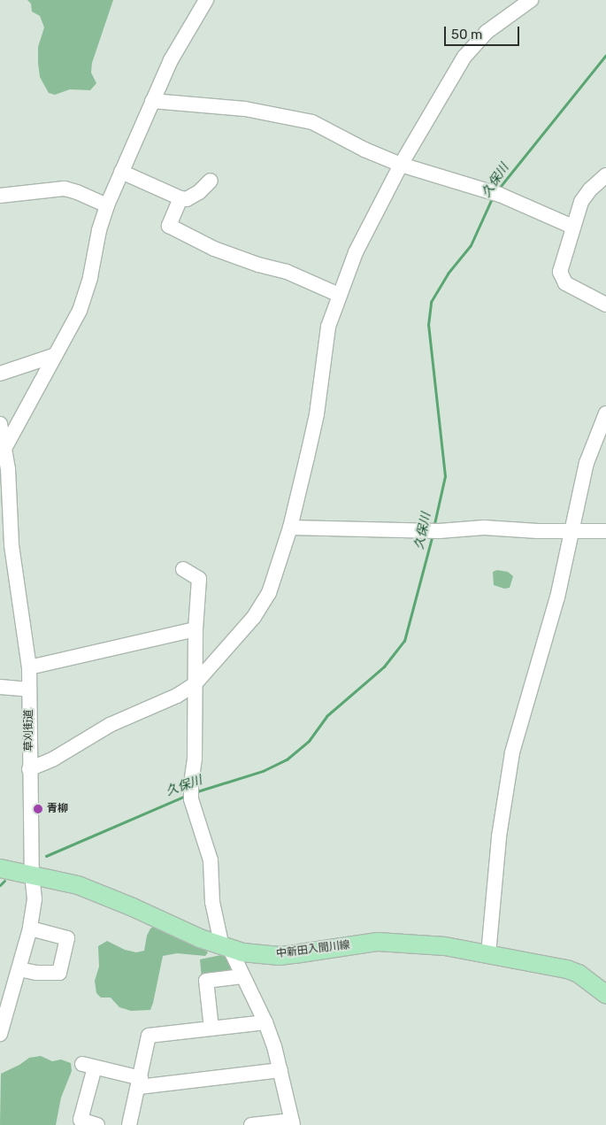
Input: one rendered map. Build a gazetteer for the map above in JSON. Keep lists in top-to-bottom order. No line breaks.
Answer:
{"streets":{"main road":["中新田入間川線"],"street":["草刈街道"]},"crossings":[["草刈街道","中新田入間川線"]],"water":["久保川"],"places":["青柳"],"scale_bar":"50 m"}
